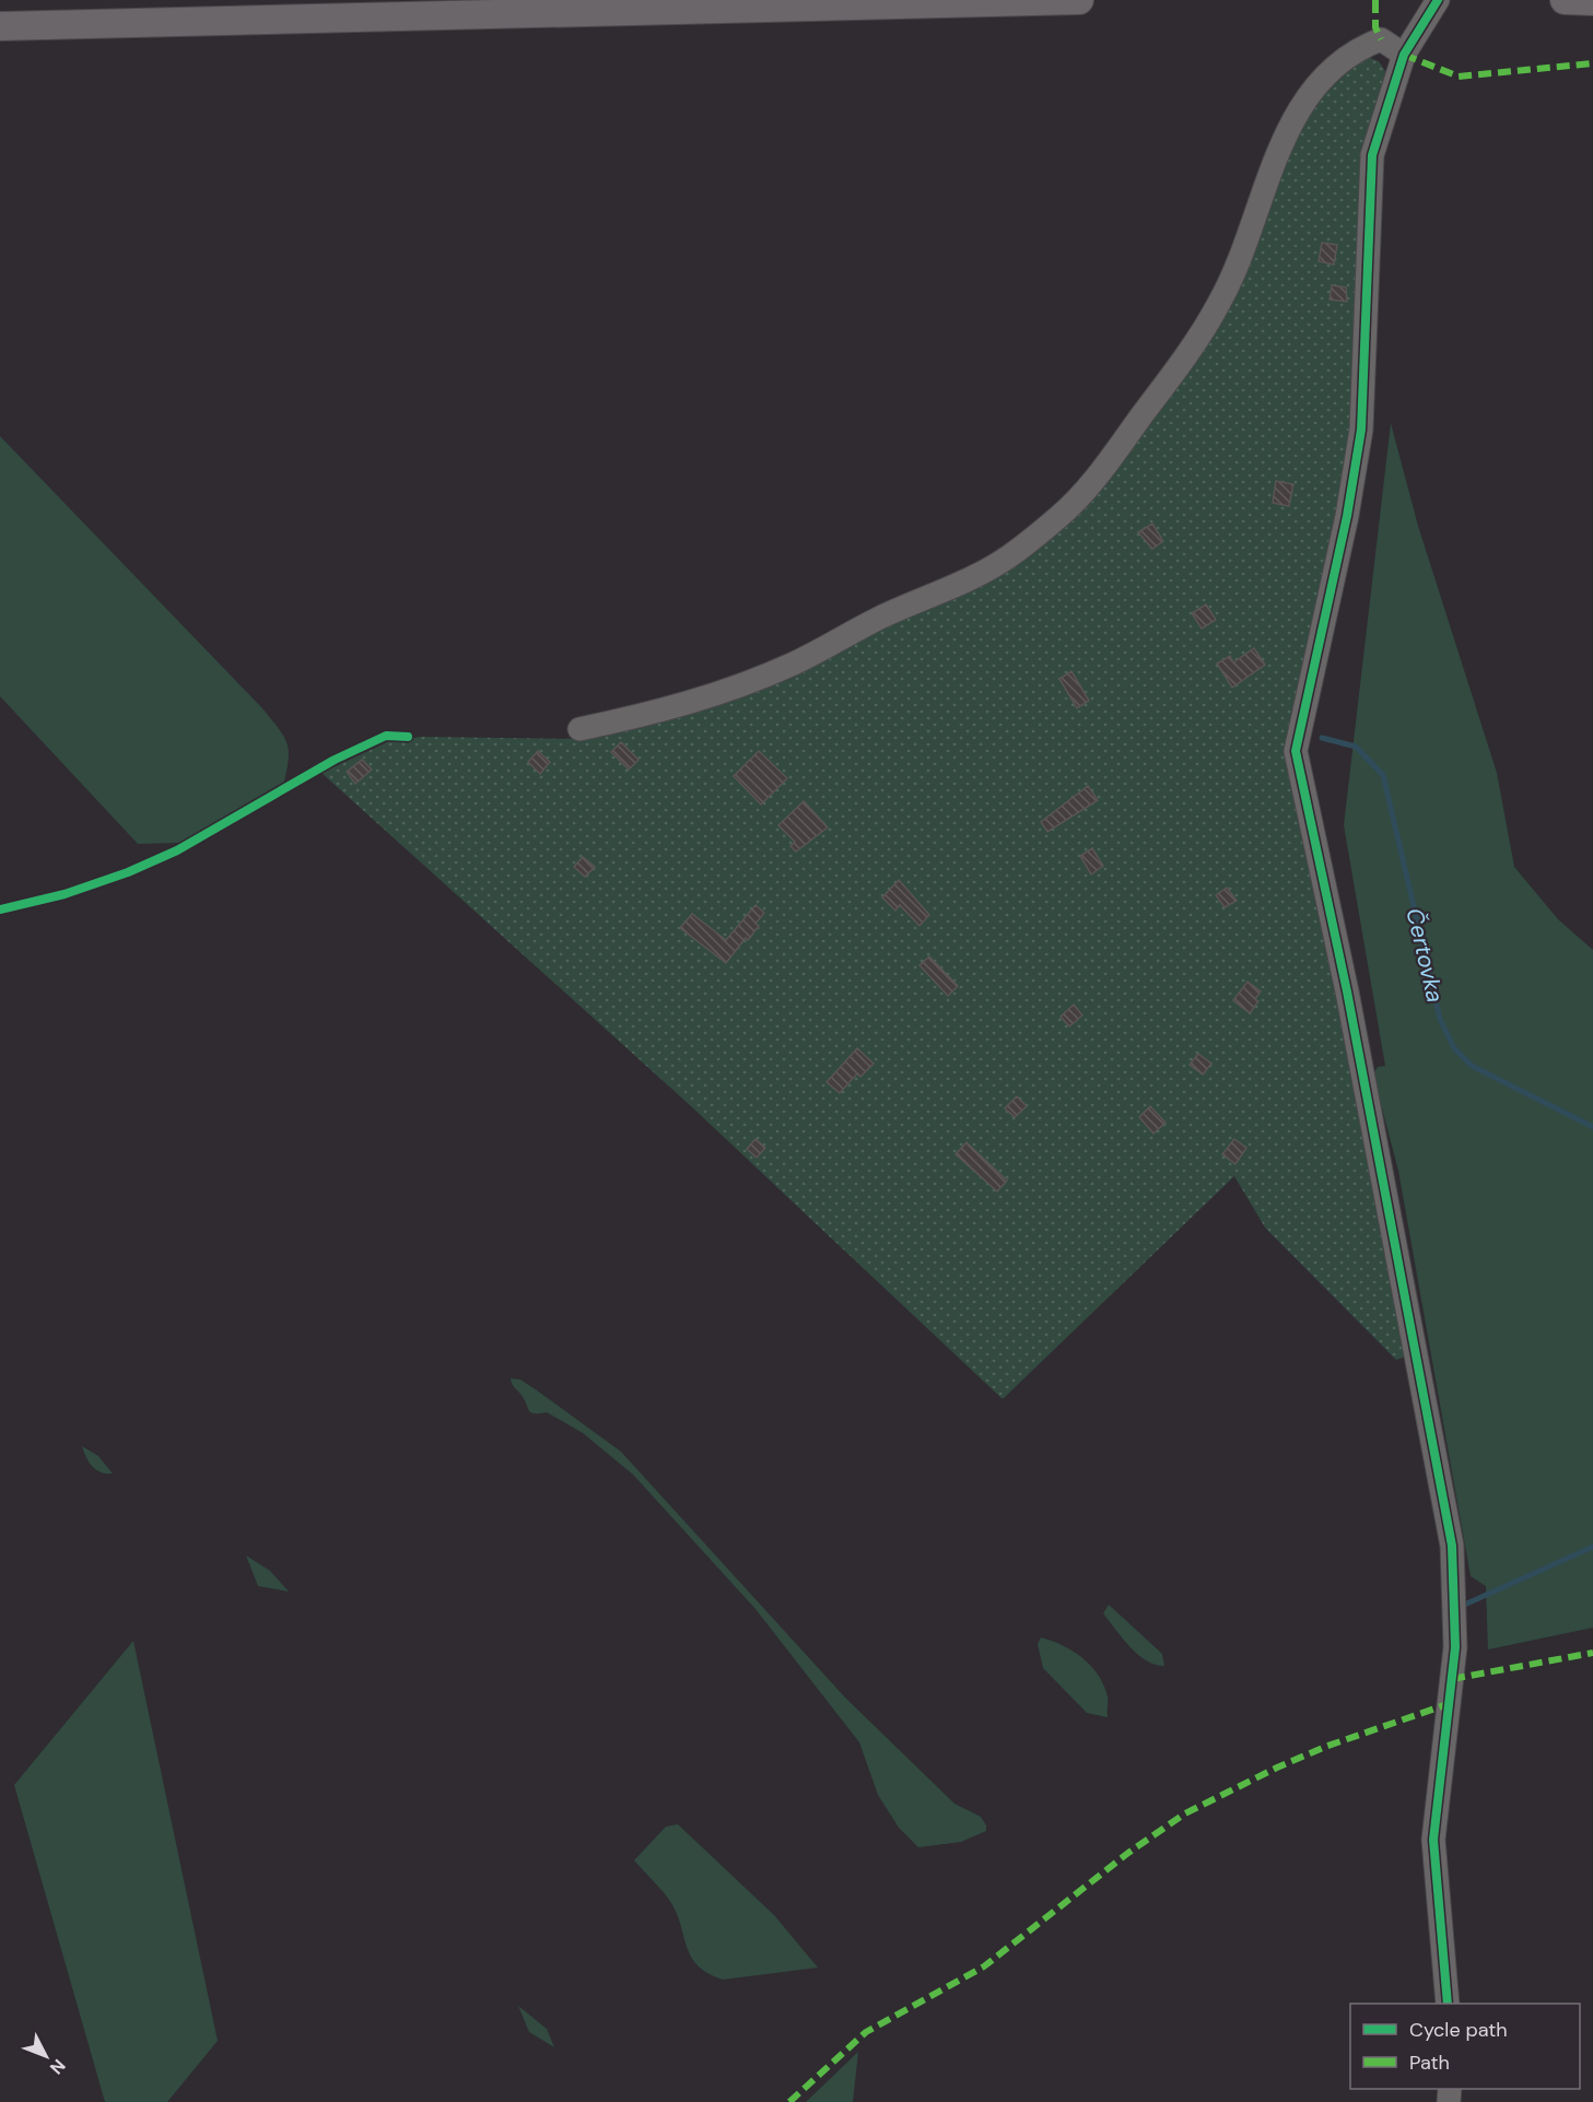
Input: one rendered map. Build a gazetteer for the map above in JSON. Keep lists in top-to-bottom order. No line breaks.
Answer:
{"water":["Čertovka"],"legend":["Cycle path","Path"],"north":"bottom right"}
